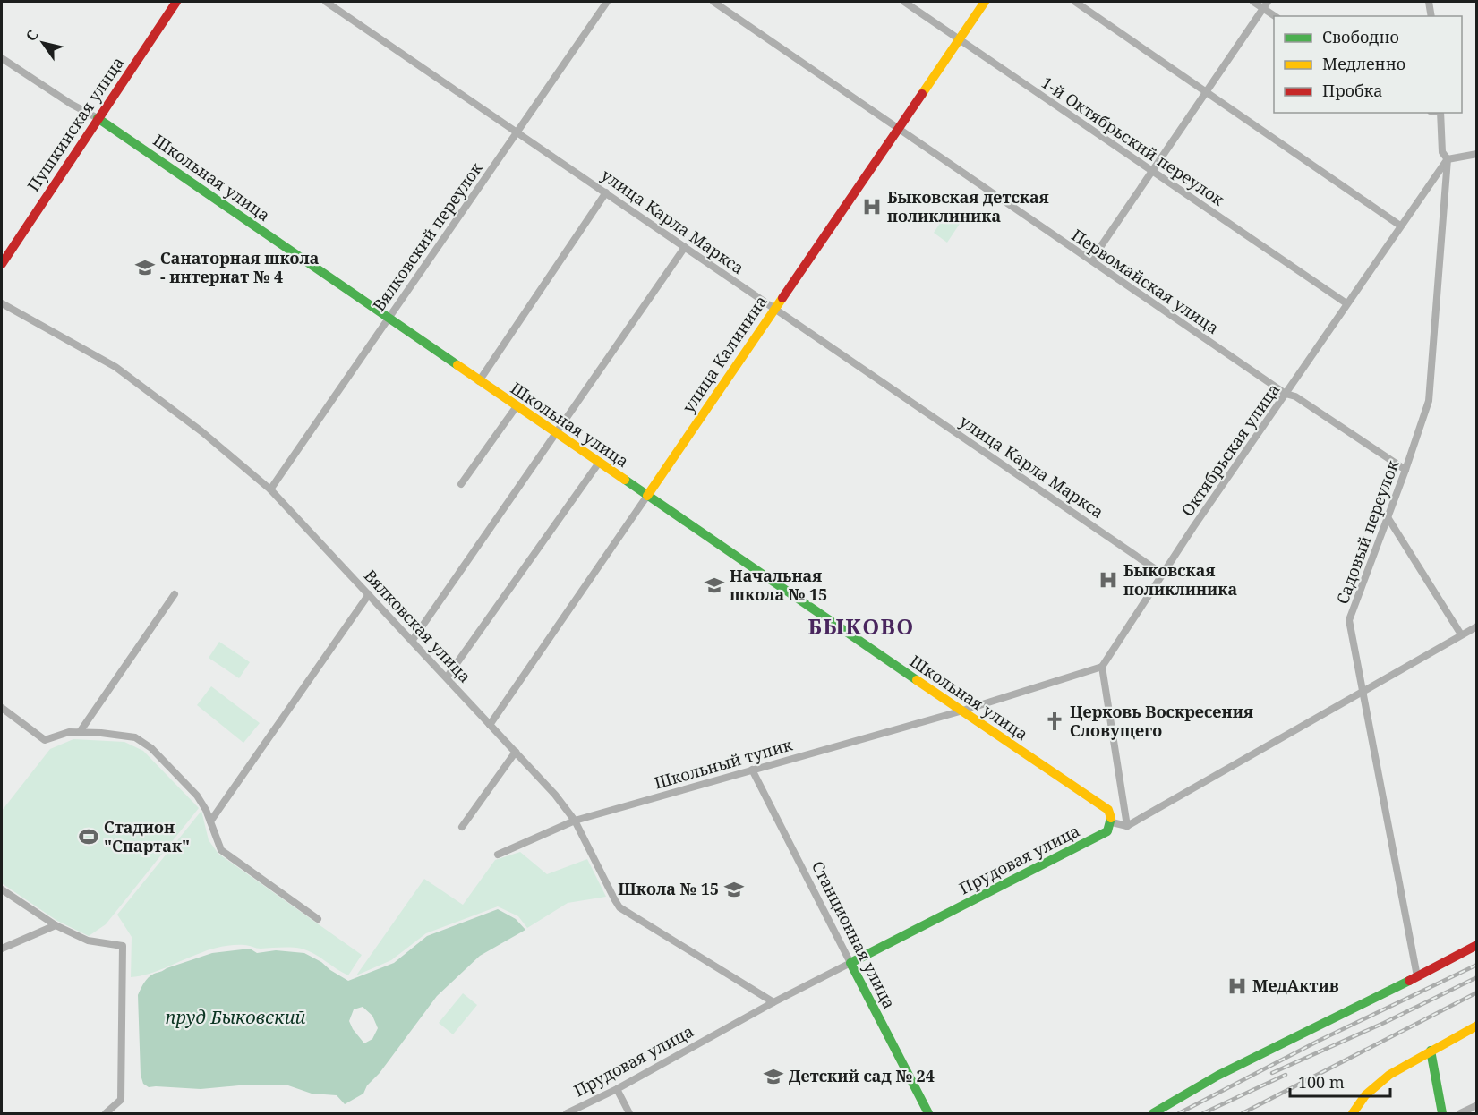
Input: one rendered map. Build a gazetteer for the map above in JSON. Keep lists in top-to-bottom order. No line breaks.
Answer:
{"streets":{"main road":["Пушкинская улица","Школьная улица","улица Калинина","Прудовая улица","Станционная улица"],"street":["1-й Октябрьский переулок","улица Карла Маркса","Вялковский переулок","Первомайская улица","Октябрьская улица","Садовый переулок","Вялковская улица","Школьный тупик"]},"crossings":[["Пушкинская улица","Школьная улица"],["1-й Октябрьский переулок","улица Калинина"],["1-й Октябрьский переулок","Октябрьская улица"],["Школьная улица","Вялковский переулок"],["Школьная улица","улица Калинина"],["Школьная улица","Школьный тупик"],["Школьная улица","Прудовая улица"],["улица Карла Маркса","Вялковский переулок"],["улица Карла Маркса","улица Калинина"],["улица Карла Маркса","Октябрьская улица"],["Вялковский переулок","Вялковская улица"],["Первомайская улица","улица Калинина"],["Первомайская улица","Октябрьская улица"],["Первомайская улица","Садовый переулок"],["улица Калинина","Вялковская улица"],["Октябрьская улица","Садовый переулок"],["Октябрьская улица","Школьный тупик"],["Вялковская улица","Школьный тупик"],["Вялковская улица","Прудовая улица"],["Школьный тупик","Станционная улица"],["Прудовая улица","Станционная улица"]],"districts":["БЫКОВО"],"water":["пруд Быковский"],"places":{"hospital":["Быковская детская поликлиника","Быковская поликлиника","МедАктив"],"school or university":["Санаторная школа - интернат № 4","Начальная школа № 15","Школа № 15","Детский сад № 24"],"church":["Церковь Воскресения Словущего"],"sports":["Стадион \"Спартак\""]},"legend":["Свободно","Медленно","Пробка"],"scale_bar":"100 m","north":"top left"}
